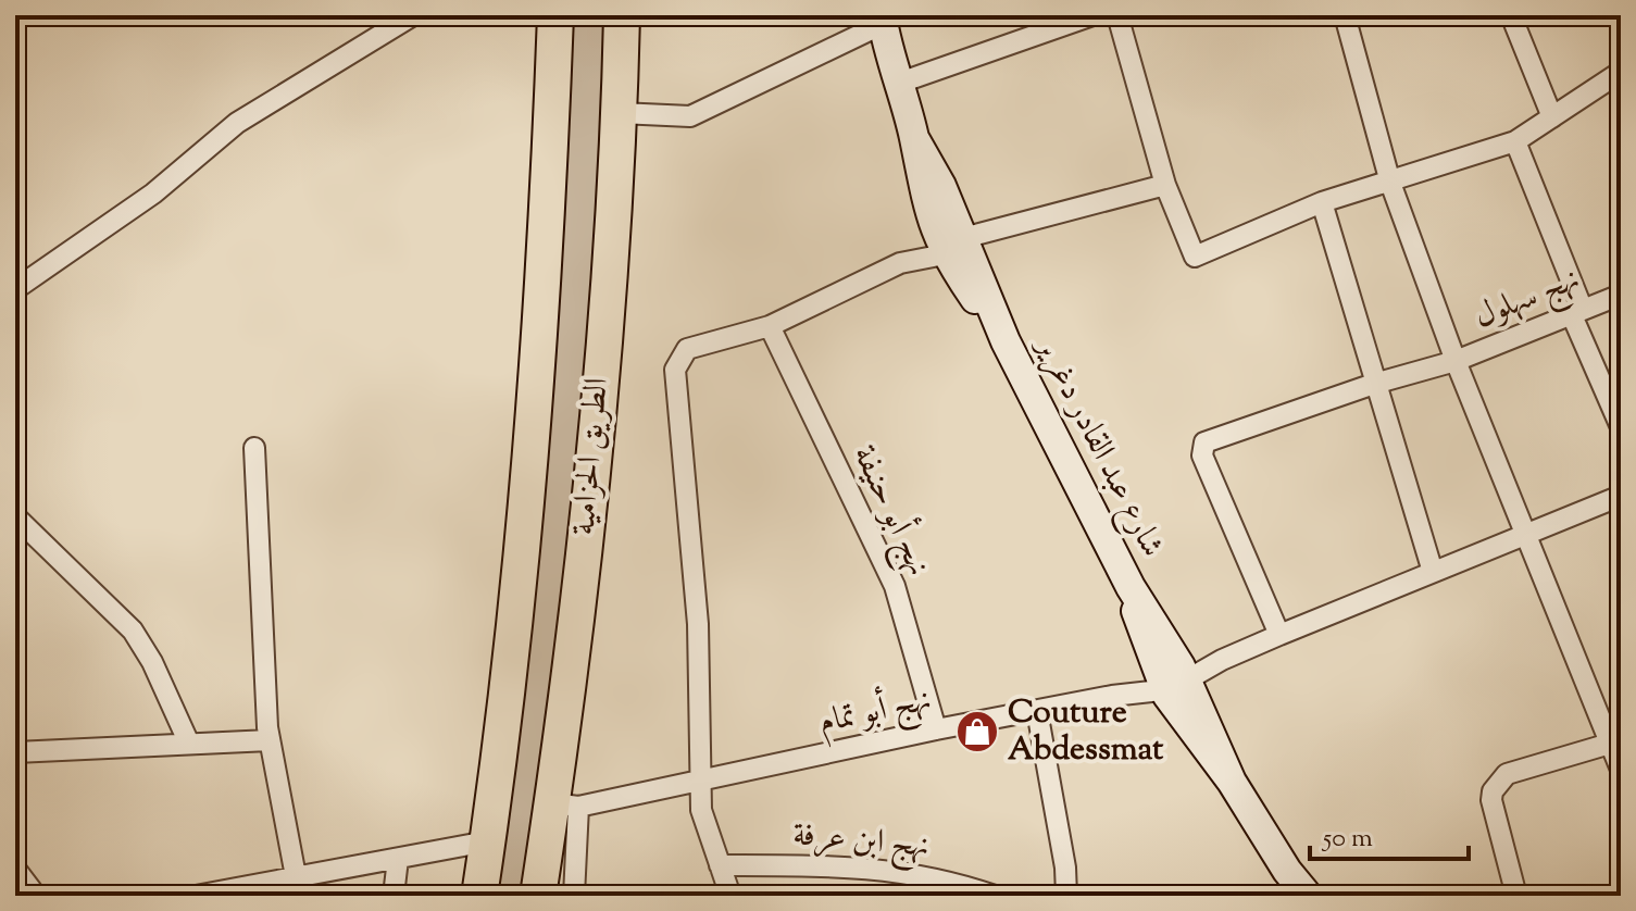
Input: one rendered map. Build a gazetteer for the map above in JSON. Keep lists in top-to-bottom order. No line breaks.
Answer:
{"streets":{"highway":["الطريق الحزامية"],"main road":["شارع عبد القادر دغرير"],"street":["نهج سهلول","نهج أبو حنيفة","نهج أبو تمام","نهج ابن عرفة"]},"crossings":[["نهج سهلول","نهج أبو تمام"],["شارع عبد القادر دغرير","نهج أبو تمام"],["الطريق الحزامية","نهج أبو تمام"],["نهج أبو حنيفة","نهج أبو تمام"]],"places":{"shop":["Couture Abdessmat"]},"scale_bar":"50 m"}
